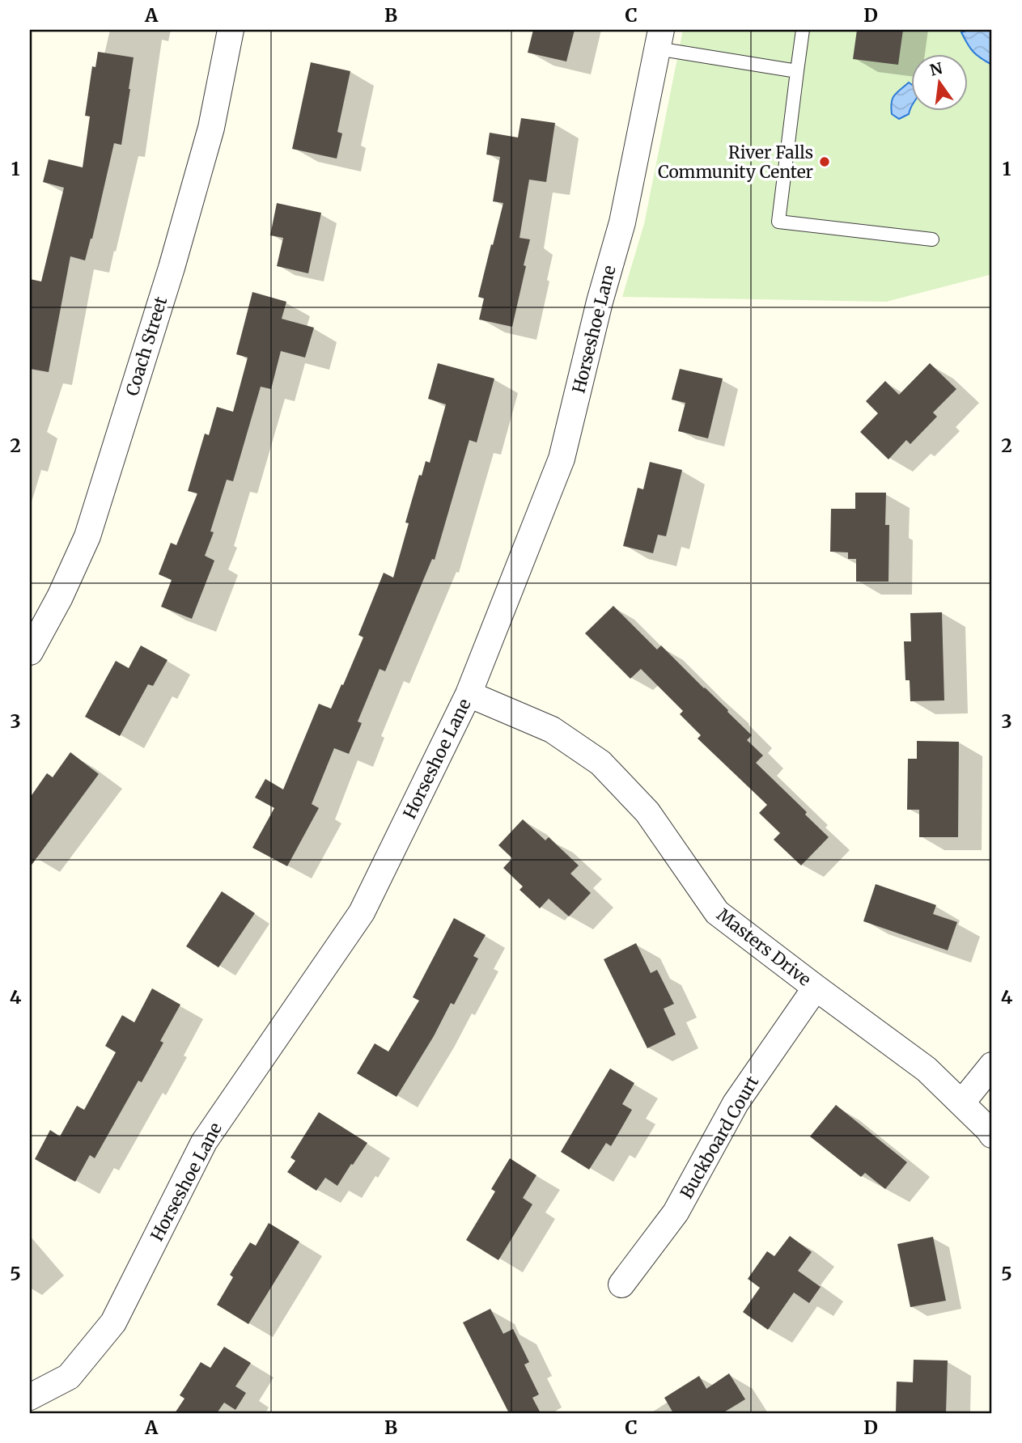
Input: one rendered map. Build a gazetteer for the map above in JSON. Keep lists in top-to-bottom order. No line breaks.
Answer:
{"streets":{"street":["Horseshoe Lane","Coach Street","Masters Drive","Buckboard Court"]},"crossings":[["Horseshoe Lane","Masters Drive"],["Masters Drive","Buckboard Court"]],"places":["River Falls Community Center"],"north":"top","grid":{"columns":["A","B","C","D"],"rows":["1","2","3","4","5"]}}
